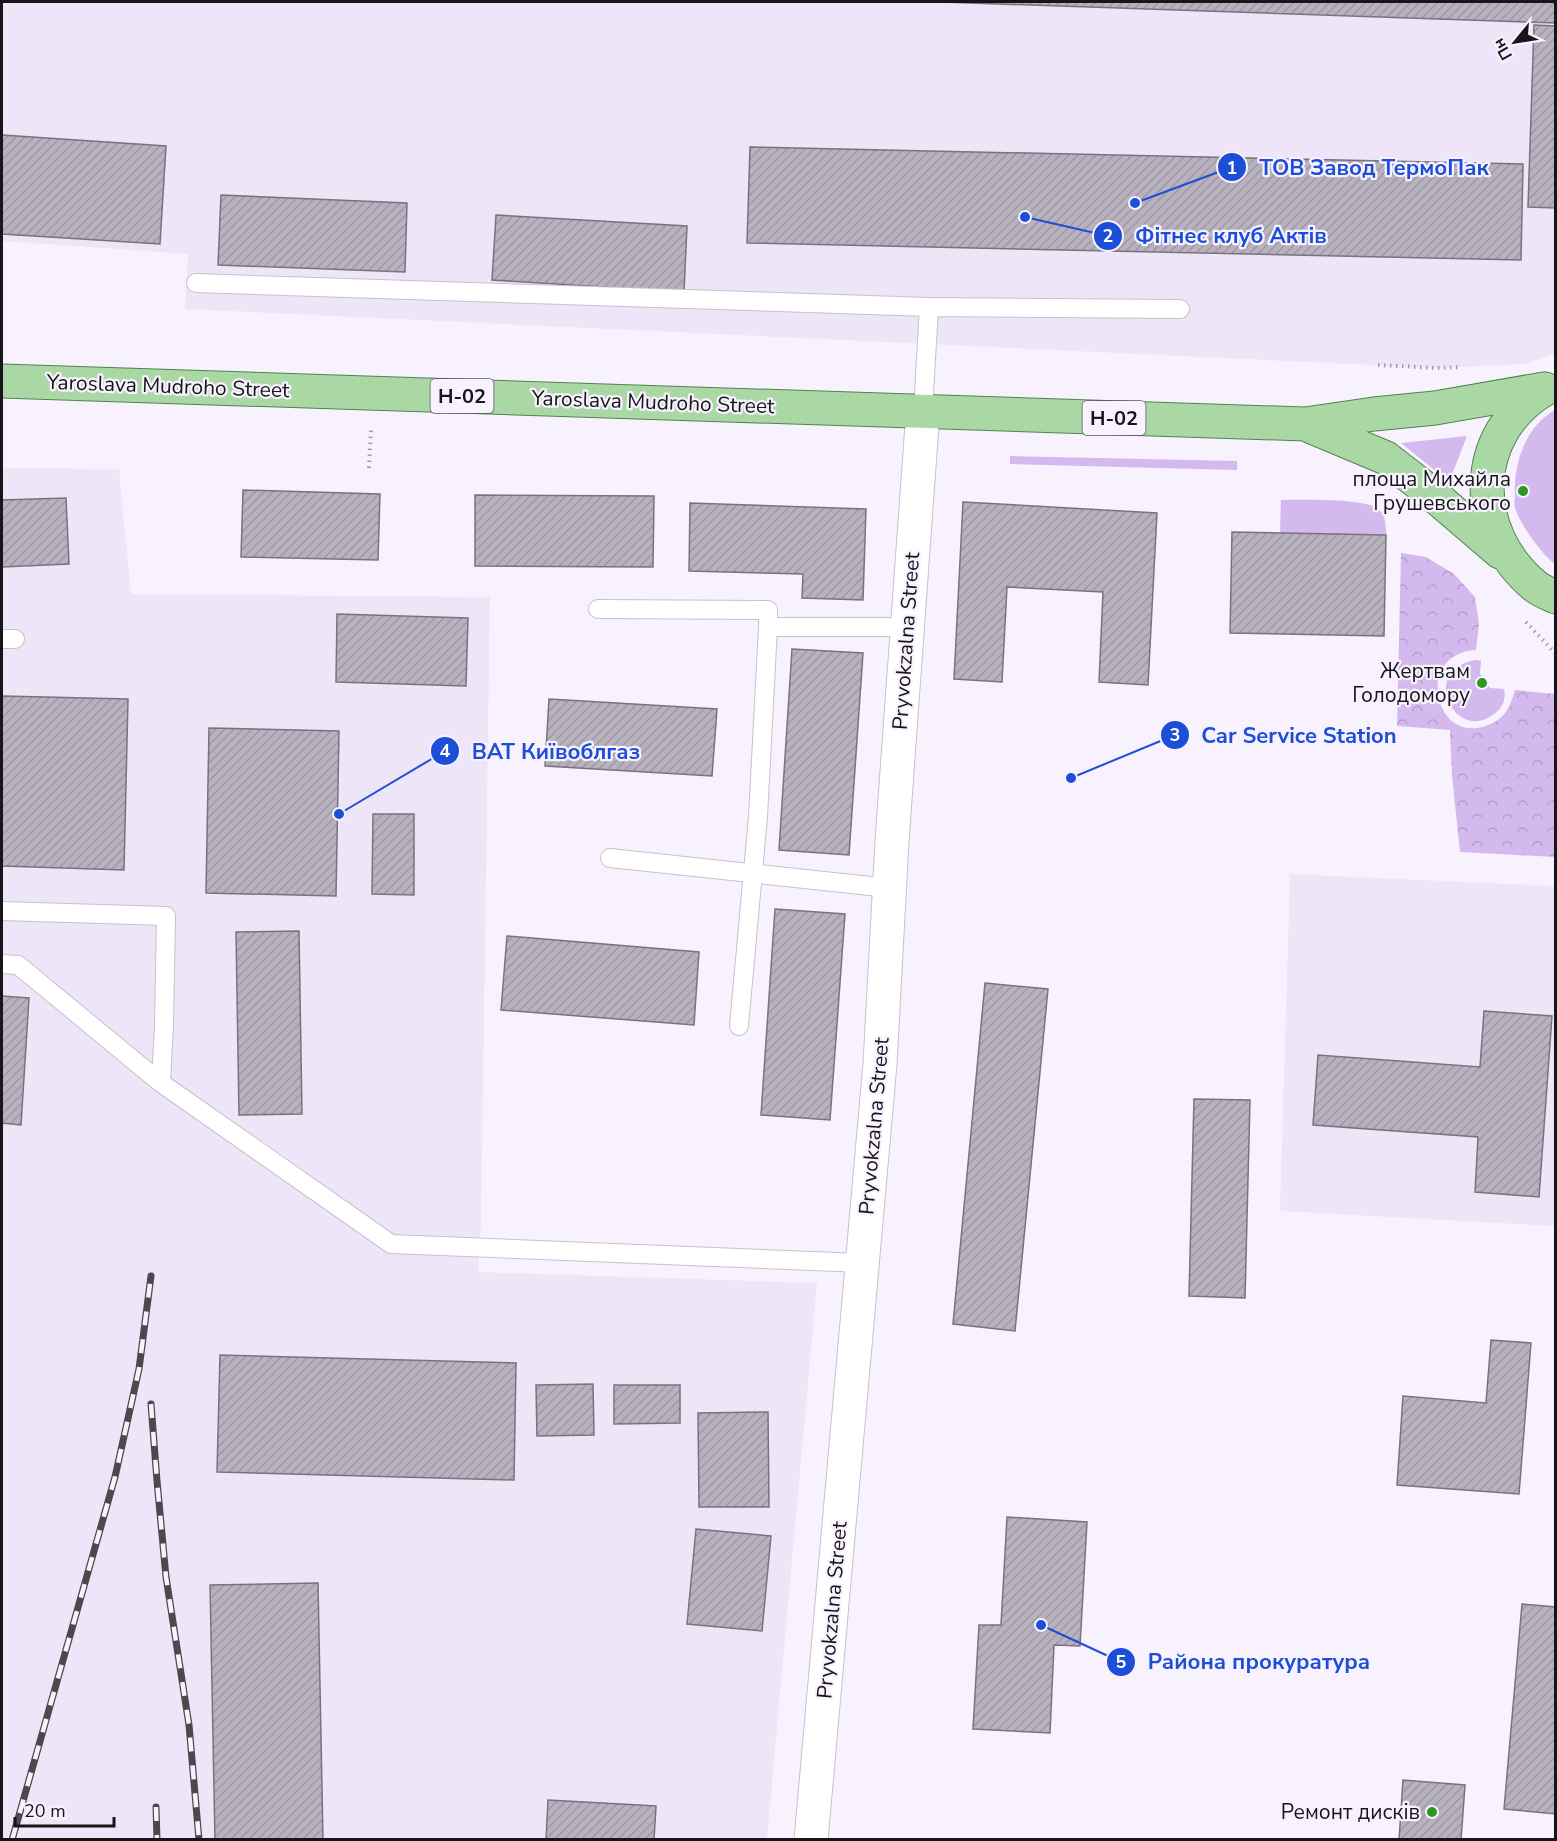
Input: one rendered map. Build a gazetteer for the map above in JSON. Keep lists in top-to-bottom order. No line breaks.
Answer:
{"streets":{"main road":["Yaroslava Mudroho Street","Н-02"],"street":["Pryvokzalna Street"]},"crossings":[["Yaroslava Mudroho Street","Н-02"],["Yaroslava Mudroho Street","Pryvokzalna Street"]],"places":["ТОВ Завод ТермоПак","Фітнес клуб Актів","площа Михайла Грушевського","Жертвам Голодомору","Car Service Station","ВАТ Київоблгаз","Района прокуратура","Ремонт дисків"],"scale_bar":"20 m","north":"bottom left"}
